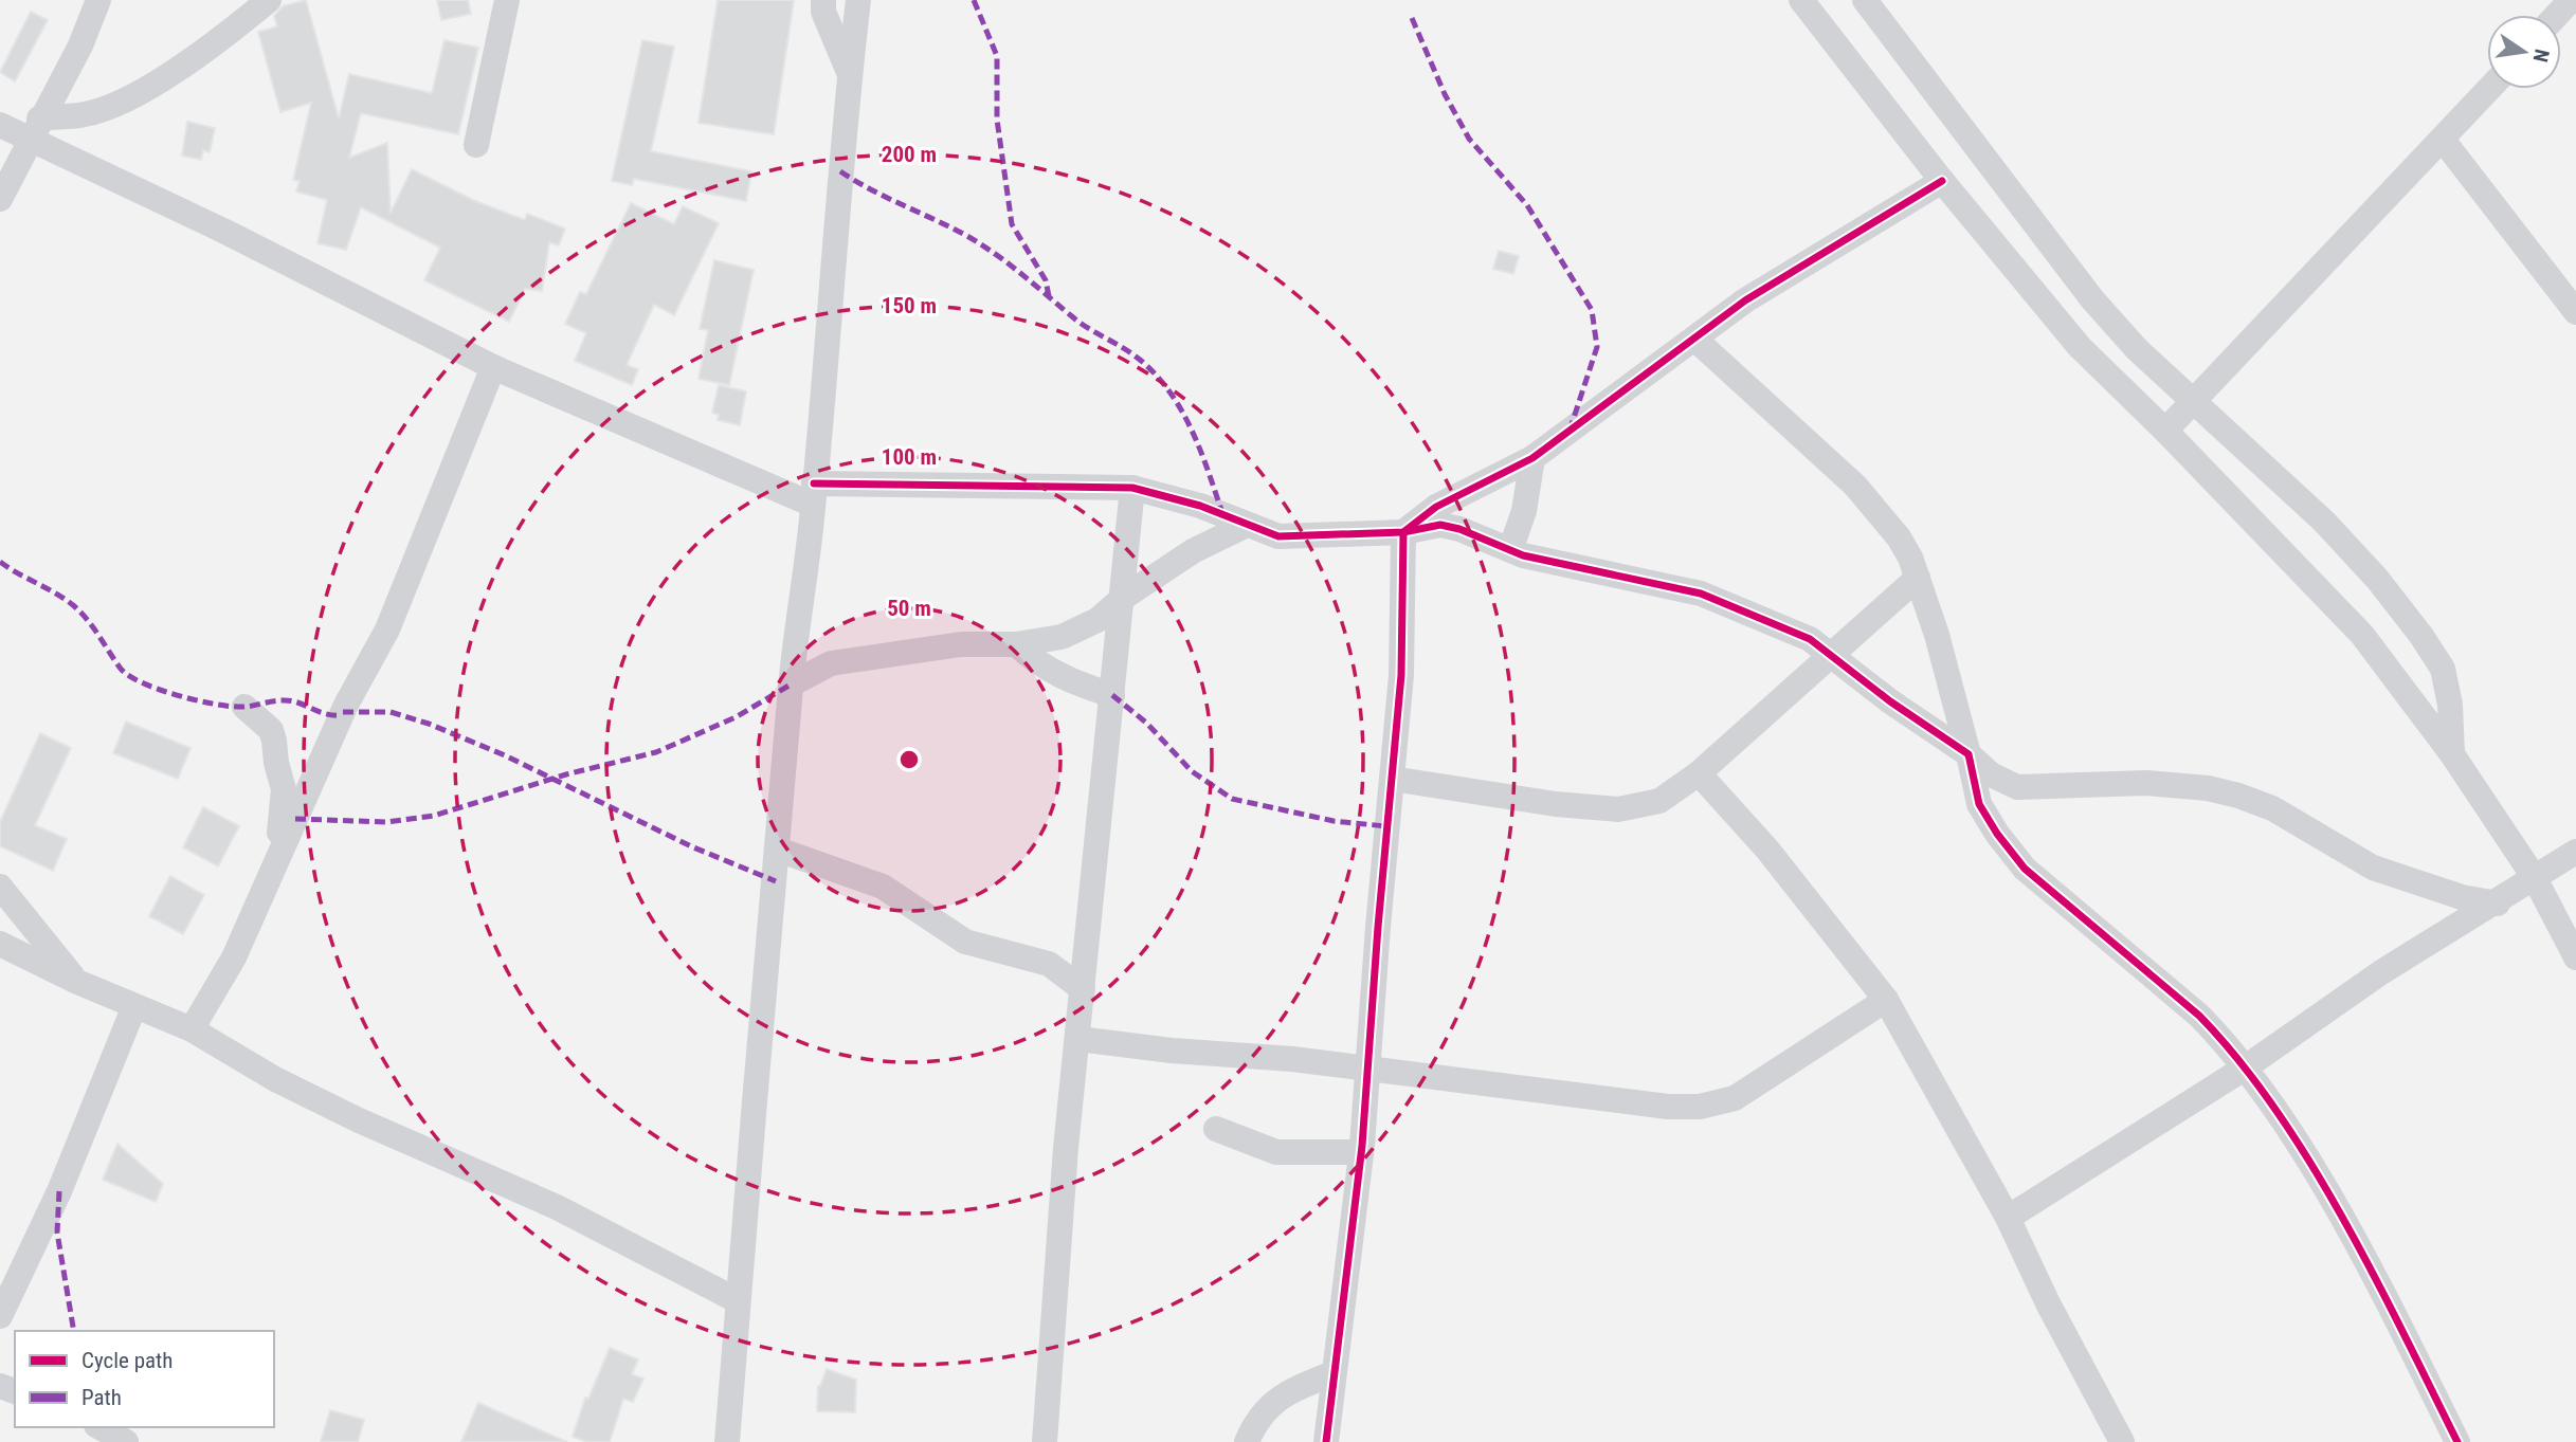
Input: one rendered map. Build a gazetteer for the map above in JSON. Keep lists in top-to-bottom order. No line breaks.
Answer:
{"legend":["Cycle path","Path"],"north":"right","rings":["200 m","150 m","100 m","50 m"]}
